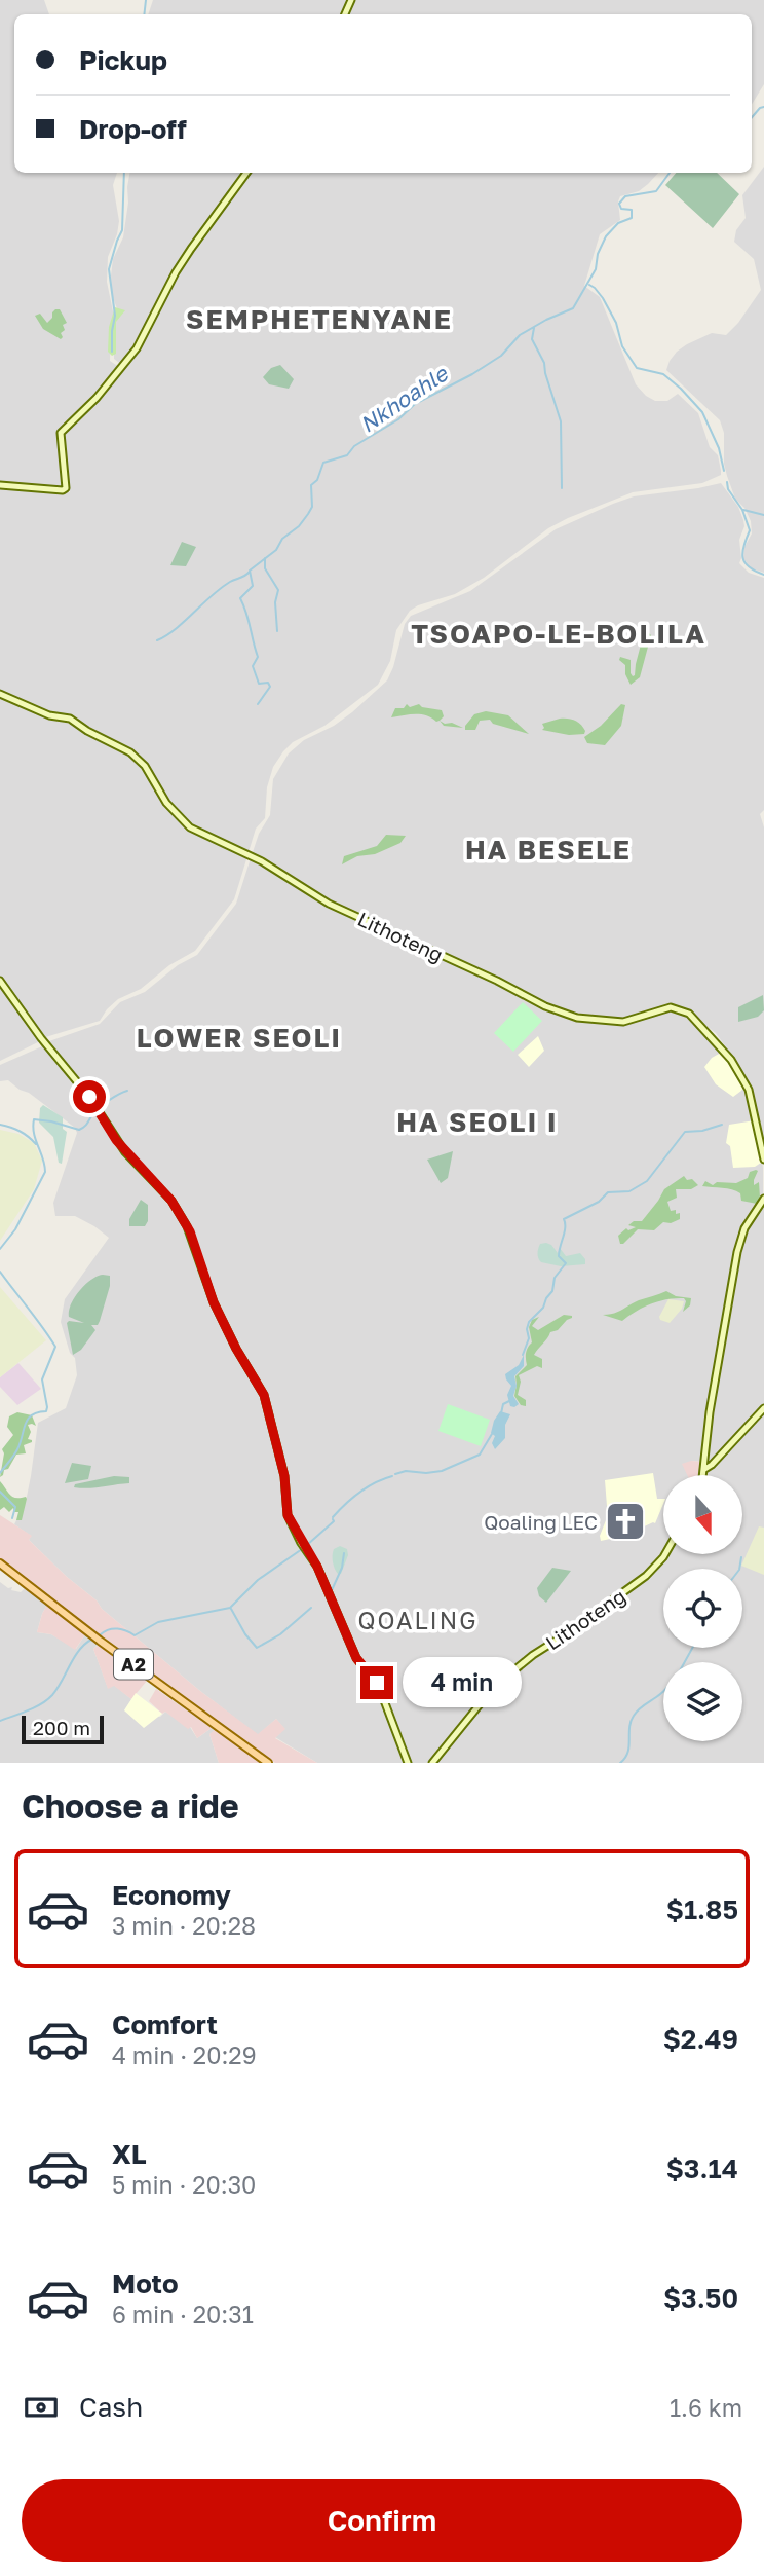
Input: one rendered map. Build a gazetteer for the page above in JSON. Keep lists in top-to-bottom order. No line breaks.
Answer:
{"streets":{"main road":["Lithoteng","A2"]},"districts":["SEMPHETENYANE","TSOAPO-LE-BOLILA","HA BESELE","LOWER SEOLI","HA SEOLI I","QOALING"],"water":["Nkhoahle"],"places":{"church":["Qoaling LEC"]},"scale_bar":"200 m","north":"bottom","page":{"banner":["Pickup","Drop-off"],"bubble":"4 min","scale":"200 m","heading":"Choose a ride","list":[{"name":"Economy","note":"3 min · 20:28","value":"$1.85"},{"name":"Comfort","note":"4 min · 20:29","value":"$2.49"},{"name":"XL","note":"5 min · 20:30","value":"$3.14"},{"name":"Moto","note":"6 min · 20:31","value":"$3.50"}],"pay":["Cash","1.6 km"],"buttons":"Confirm"}}
